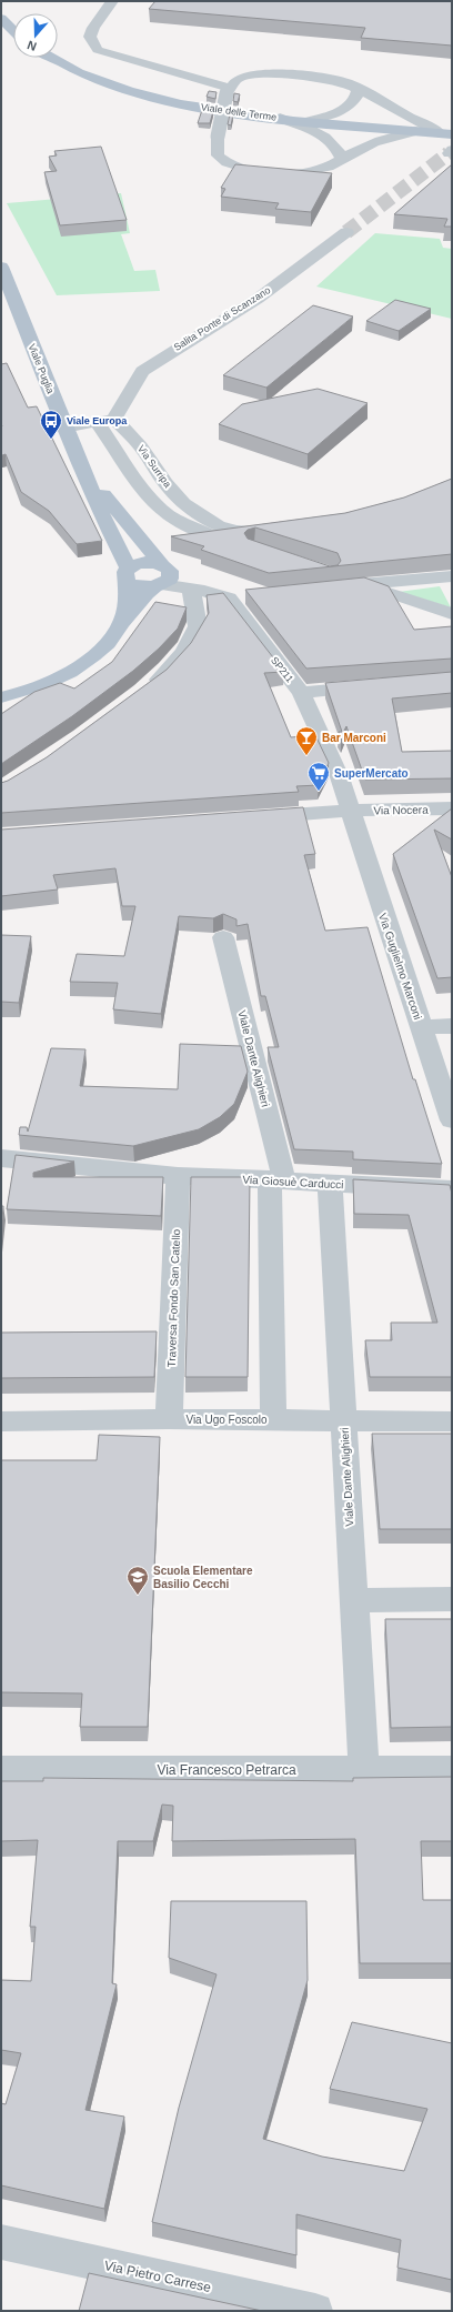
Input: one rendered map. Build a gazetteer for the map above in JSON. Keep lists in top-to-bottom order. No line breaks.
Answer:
{"streets":{"main road":["Viale delle Terme","Viale Puglia"],"street":["Salita Ponte di Scanzano","Via Surripa","SP211","Via Nocera","Via Guglielmo Marconi","Viale Dante Alighieri","Via Giosuè Carducci","Traversa Fondo San Catello","Via Ugo Foscolo","Via Francesco Petrarca","Via Pietro Carrese"]},"crossings":[["Salita Ponte di Scanzano","Via Surripa"],["SP211","Via Nocera"],["SP211","Via Guglielmo Marconi"],["Via Nocera","Via Guglielmo Marconi"],["Viale Dante Alighieri","Via Giosuè Carducci"],["Viale Dante Alighieri","Via Ugo Foscolo"],["Viale Dante Alighieri","Via Francesco Petrarca"],["Via Giosuè Carducci","Traversa Fondo San Catello"],["Traversa Fondo San Catello","Via Ugo Foscolo"]],"places":{"bus stop":["Viale Europa"],"bar":["Bar Marconi"],"supermarket":["SuperMercato"],"school or university":["Scuola Elementare Basilio Cecchi"]},"north":"bottom"}
